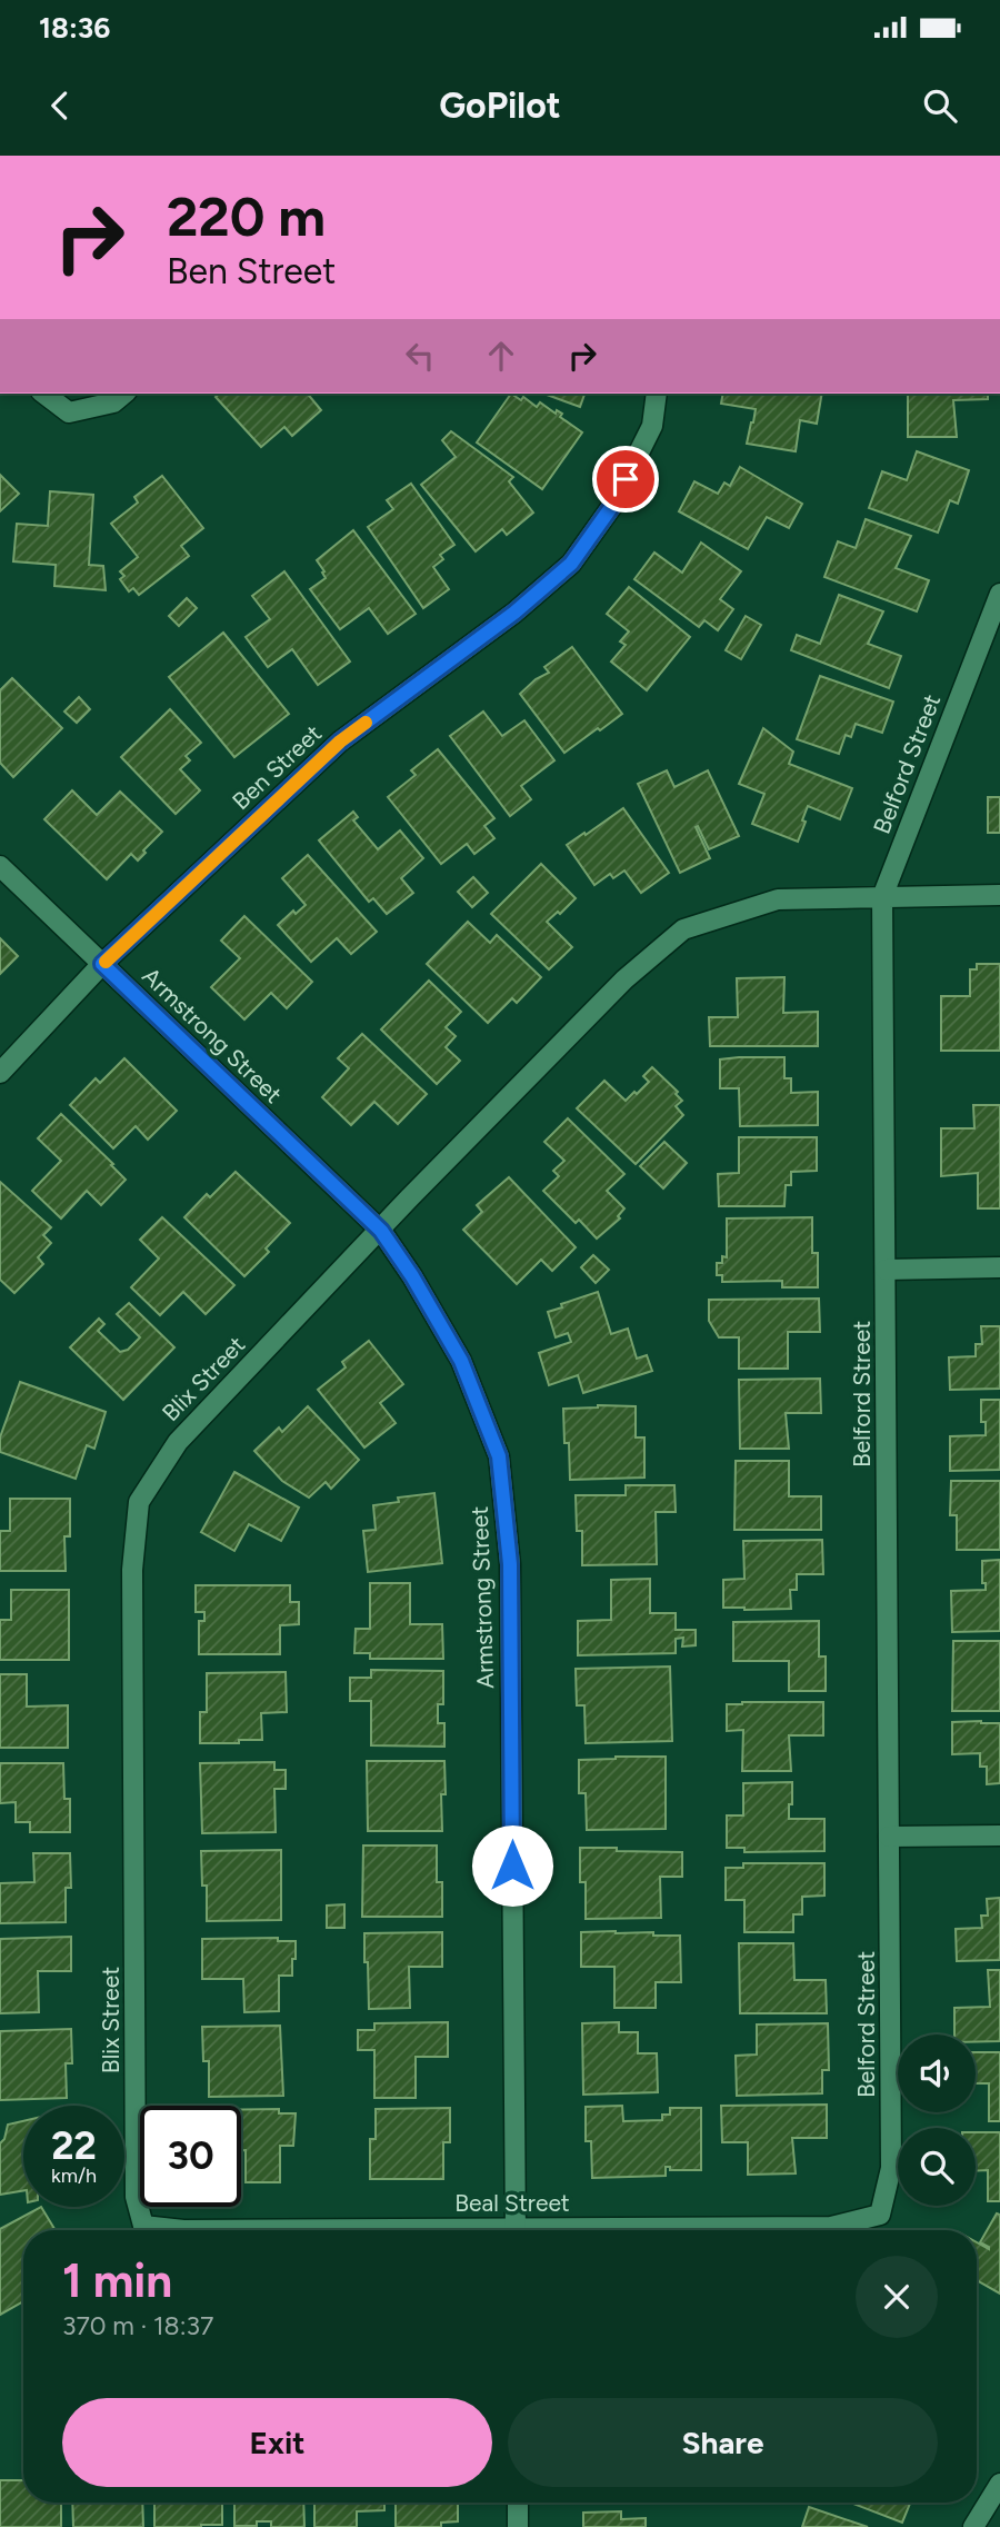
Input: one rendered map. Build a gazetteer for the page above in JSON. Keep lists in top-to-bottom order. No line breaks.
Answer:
{"streets":{"street":["Belford Street","Ben Street","Armstrong Street","Blix Street","Beal Street"]},"crossings":[["Belford Street","Blix Street"],["Belford Street","Beal Street"],["Ben Street","Armstrong Street"],["Armstrong Street","Blix Street"],["Blix Street","Beal Street"]],"page":{"status":"18:36","header":"GoPilot","turn":["220 m","Ben Street"],"speed":"22 km/h","limit":"30","heading":["1 min","370 m · 18:37"],"buttons":["Exit","Share"]}}
